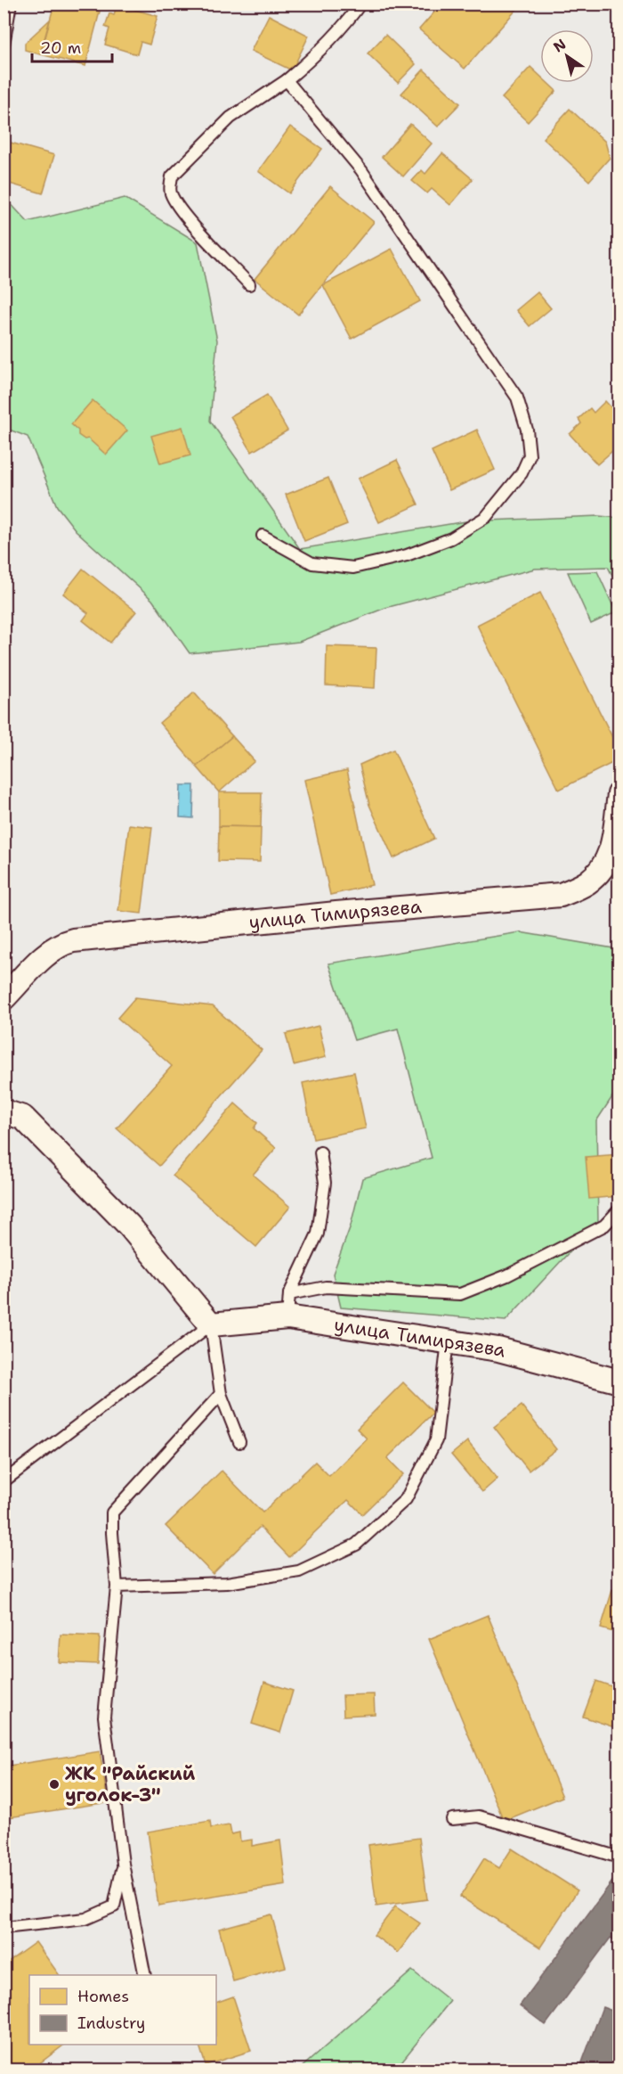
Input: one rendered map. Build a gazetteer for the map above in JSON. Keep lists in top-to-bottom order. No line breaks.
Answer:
{"streets":{"street":["улица Тимирязева"]},"places":["ЖК \"Райский уголок-3\""],"legend":["Homes","Industry"],"scale_bar":"20 m","north":"top left"}
